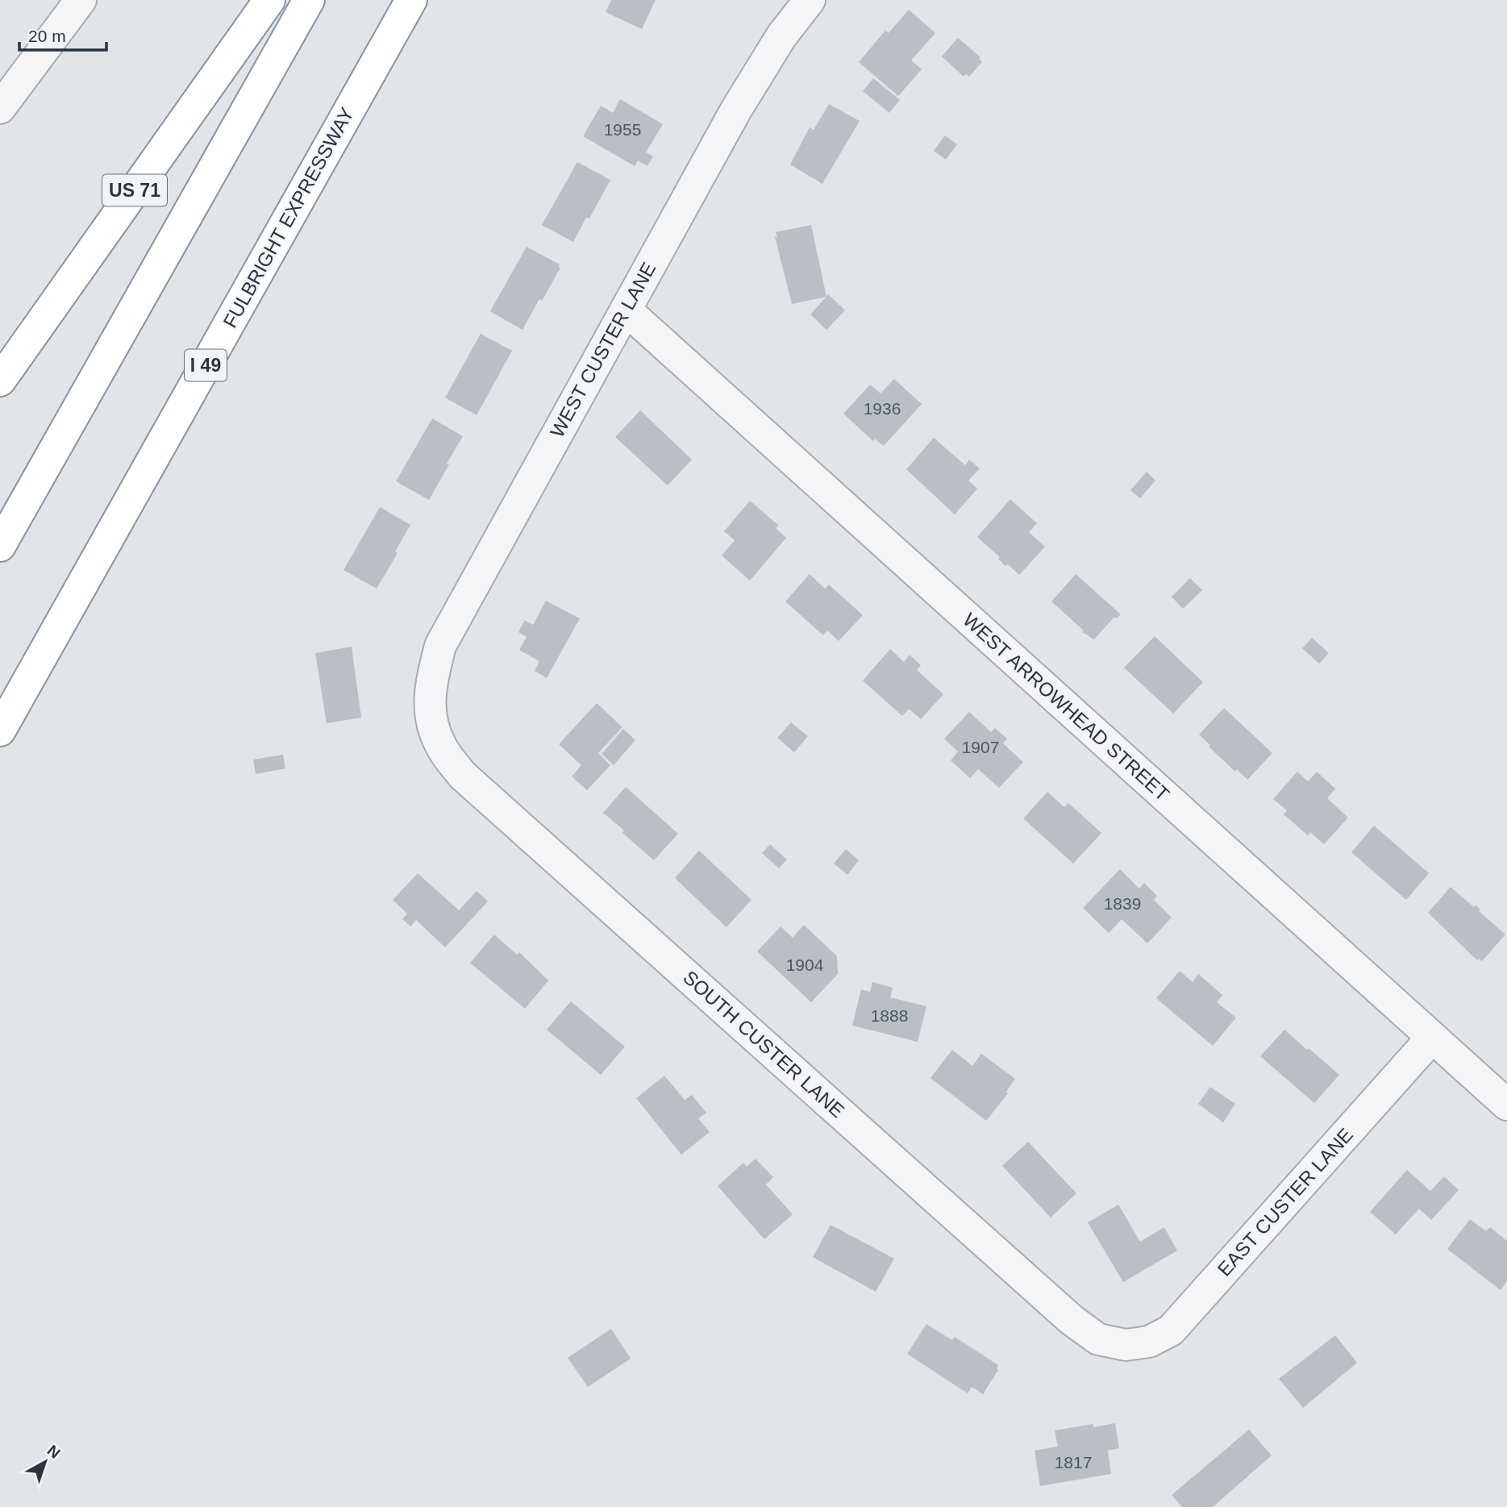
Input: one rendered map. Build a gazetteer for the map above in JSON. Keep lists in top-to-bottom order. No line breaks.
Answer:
{"streets":{"highway":["US 71","FULBRIGHT EXPRESSWAY","I 49"],"street":["WEST CUSTER LANE","WEST ARROWHEAD STREET","SOUTH CUSTER LANE","EAST CUSTER LANE"]},"crossings":[["WEST CUSTER LANE","WEST ARROWHEAD STREET"],["WEST CUSTER LANE","SOUTH CUSTER LANE"],["WEST ARROWHEAD STREET","EAST CUSTER LANE"],["SOUTH CUSTER LANE","EAST CUSTER LANE"]],"house_numbers":["1955","1936","1907","1839","1904","1888","1817"],"scale_bar":"20 m","north":"top right"}
